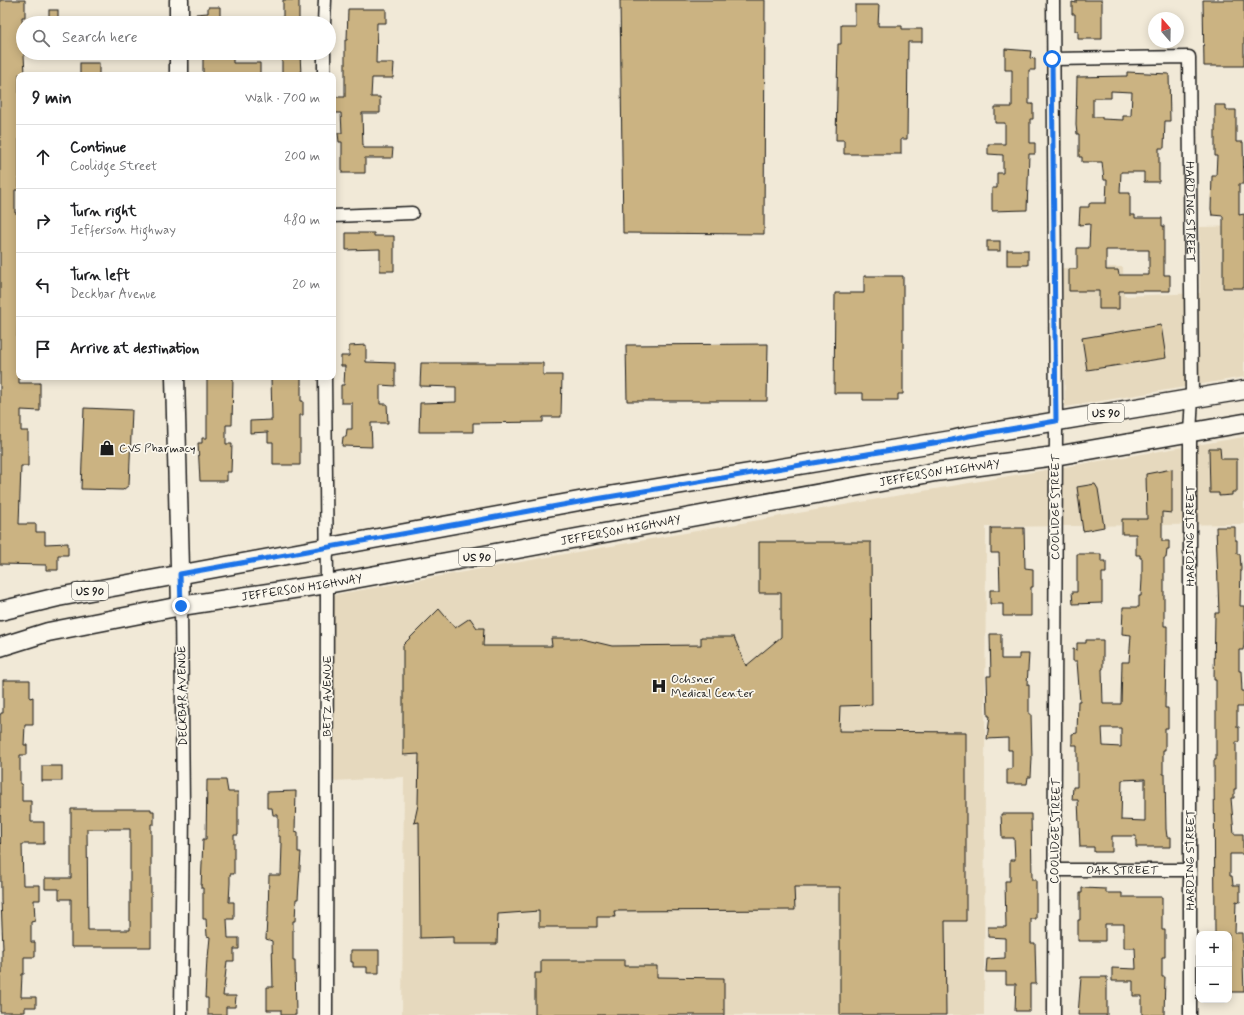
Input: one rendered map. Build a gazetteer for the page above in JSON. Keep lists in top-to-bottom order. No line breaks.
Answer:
{"streets":{"main road":["US 90","JEFFERSON HIGHWAY","DECKBAR AVENUE"],"street":["HARDING STREET","COOLIDGE STREET","BETZ AVENUE","OAK STREET"]},"crossings":[["HARDING STREET","US 90"],["HARDING STREET","JEFFERSON HIGHWAY"],["HARDING STREET","COOLIDGE STREET"],["HARDING STREET","OAK STREET"],["US 90","COOLIDGE STREET"],["US 90","DECKBAR AVENUE"],["US 90","BETZ AVENUE"],["JEFFERSON HIGHWAY","COOLIDGE STREET"],["JEFFERSON HIGHWAY","DECKBAR AVENUE"],["JEFFERSON HIGHWAY","BETZ AVENUE"],["COOLIDGE STREET","OAK STREET"]],"places":{"shop":["CVS Pharmacy"],"hospital":["Ochsner Medical Center"]},"north":"top","page":{"search":"Search here","heading":["9 min","Walk · 700 m"],"list":[["Continue","Coolidge Street","200 m"],["Turn right","Jefferson Highway","480 m"],["Turn left","Deckbar Avenue","20 m"],"Arrive at destination"],"map_buttons":["+","−"]}}
